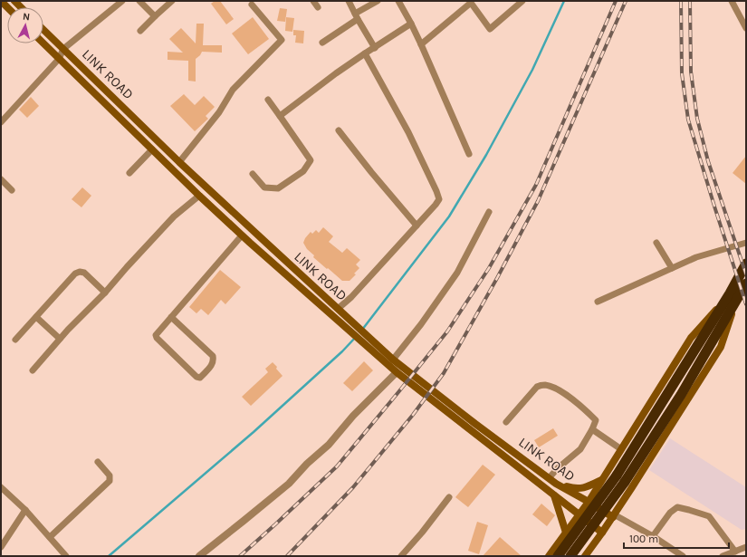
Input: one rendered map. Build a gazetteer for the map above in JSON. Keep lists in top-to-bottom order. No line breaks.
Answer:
{"streets":{"main road":["LINK ROAD"]},"scale_bar":"100 m","north":"top"}
